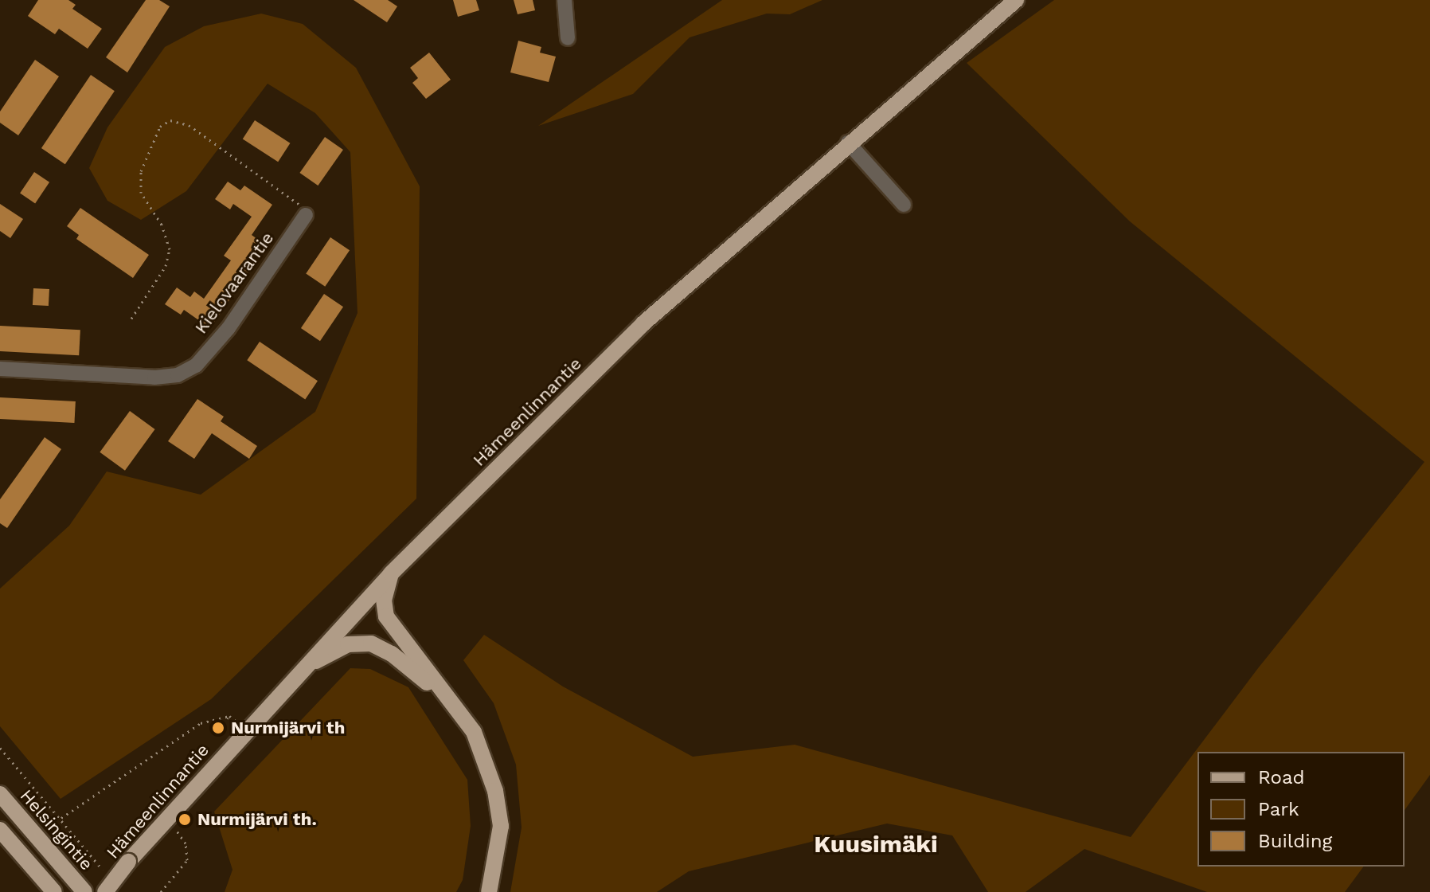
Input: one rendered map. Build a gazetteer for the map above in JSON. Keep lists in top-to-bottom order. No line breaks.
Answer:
{"streets":{"main road":["Hämeenlinnantie","Helsingintie"],"street":["Kielovaarantie"]},"districts":["Kuusimäki"],"places":["Nurmijärvi th","Nurmijärvi th."],"legend":["Road","Park","Building"]}
